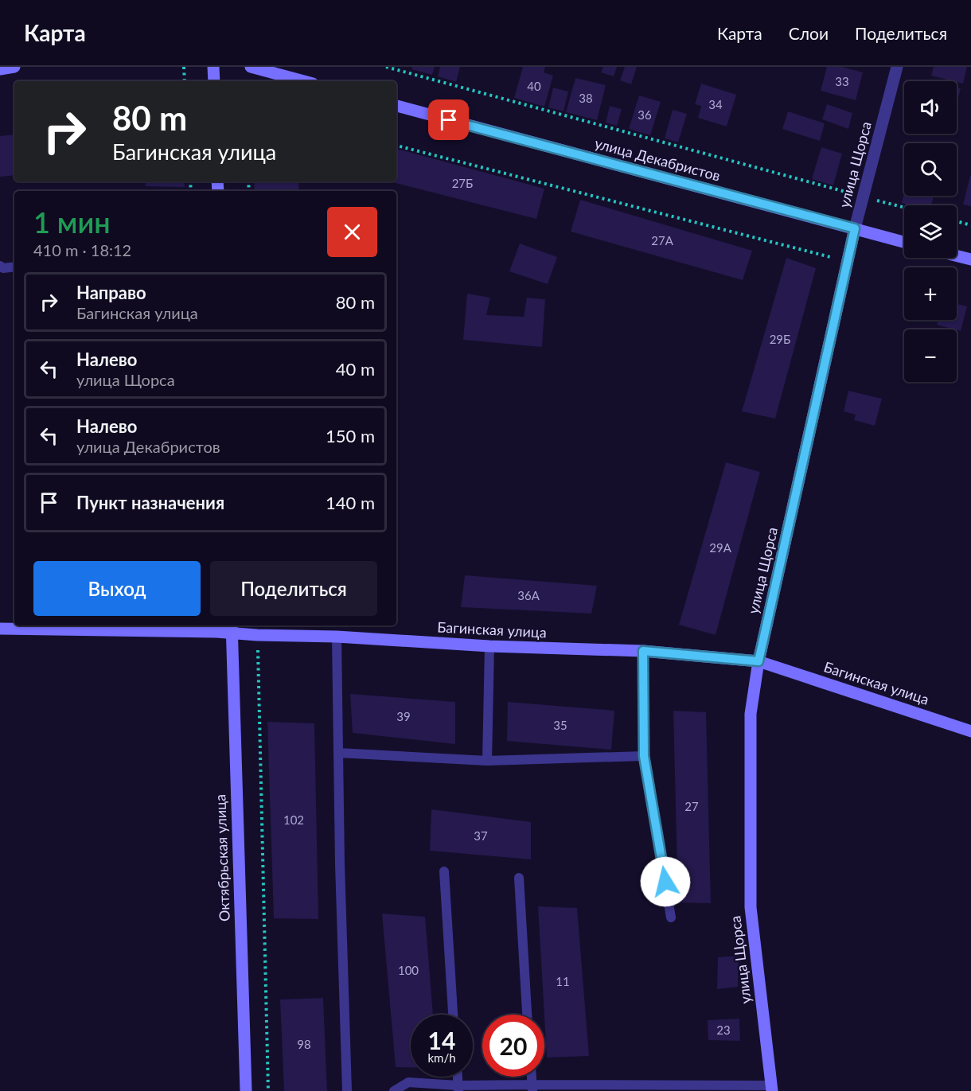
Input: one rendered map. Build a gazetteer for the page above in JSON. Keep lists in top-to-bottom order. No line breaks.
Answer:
{"streets":{"street":["улица Декабристов","улица Щорса","Багинская улица","Октябрьская улица"]},"crossings":[["улица Декабристов","улица Щорса"],["улица Щорса","Багинская улица"],["Багинская улица","Октябрьская улица"]],"house_numbers":["33","40","38","34","36","27Б","27А","29Б","29А","36А","39","35","27","102","37","100","11","23","98"],"page":{"header":"Карта","nav":["Карта","Слои","Поделиться"],"map_buttons":["+","−"],"turn":["80 m","Багинская улица"],"heading":["1 мин","410 m · 18:12"],"list":[{"name":"Направо","note":"Багинская улица","value":"80 m"},{"name":"Налево","note":"улица Щорса","value":"40 m"},{"name":"Налево","note":"улица Декабристов","value":"150 m"},{"name":"Пункт назначения","value":"140 m"}],"buttons":["Выход","Поделиться"],"speed":"14 km/h","limit":"20"}}
